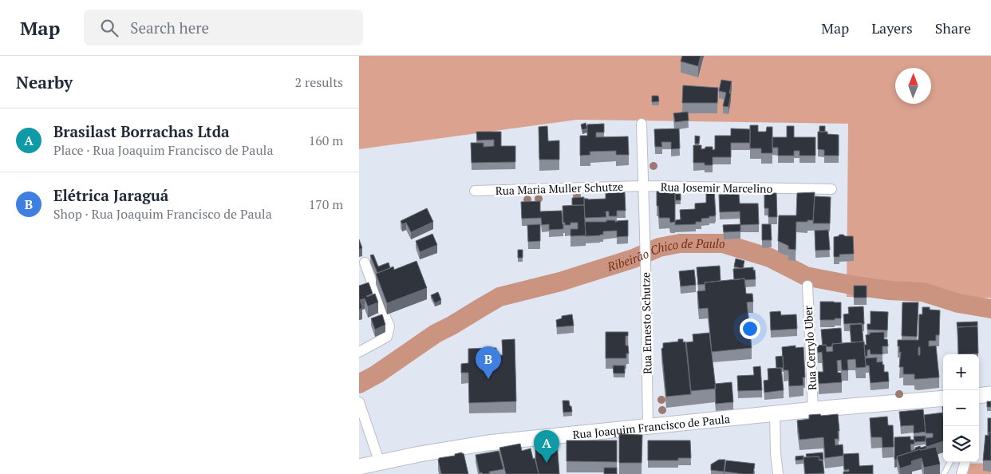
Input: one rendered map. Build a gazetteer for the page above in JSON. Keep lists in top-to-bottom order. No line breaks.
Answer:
{"streets":{"main road":["Rua Joaquim Francisco de Paula"],"street":["Rua Josemir Marcelino","Rua Maria Muller Schutze","Rua Ernesto Schutze","Rua Cerrylo Uber"]},"crossings":[["Rua Josemir Marcelino","Rua Maria Muller Schutze"],["Rua Josemir Marcelino","Rua Ernesto Schutze"],["Rua Maria Muller Schutze","Rua Ernesto Schutze"],["Rua Ernesto Schutze","Rua Joaquim Francisco de Paula"],["Rua Cerrylo Uber","Rua Joaquim Francisco de Paula"]],"water":["Ribeirão Chico de Paulo"],"north":"top","page":{"header":"Map","search":"Search here","nav":["Map","Layers","Share"],"heading":["Nearby","2 results"],"list":[{"mark":"A","name":"Brasilast Borrachas Ltda","note":"Place · Rua Joaquim Francisco de Paula","value":"160 m"},{"mark":"B","name":"Elétrica Jaraguá","note":"Shop · Rua Joaquim Francisco de Paula","value":"170 m"}],"pins":["B","A"],"map_buttons":["+","−"]}}
